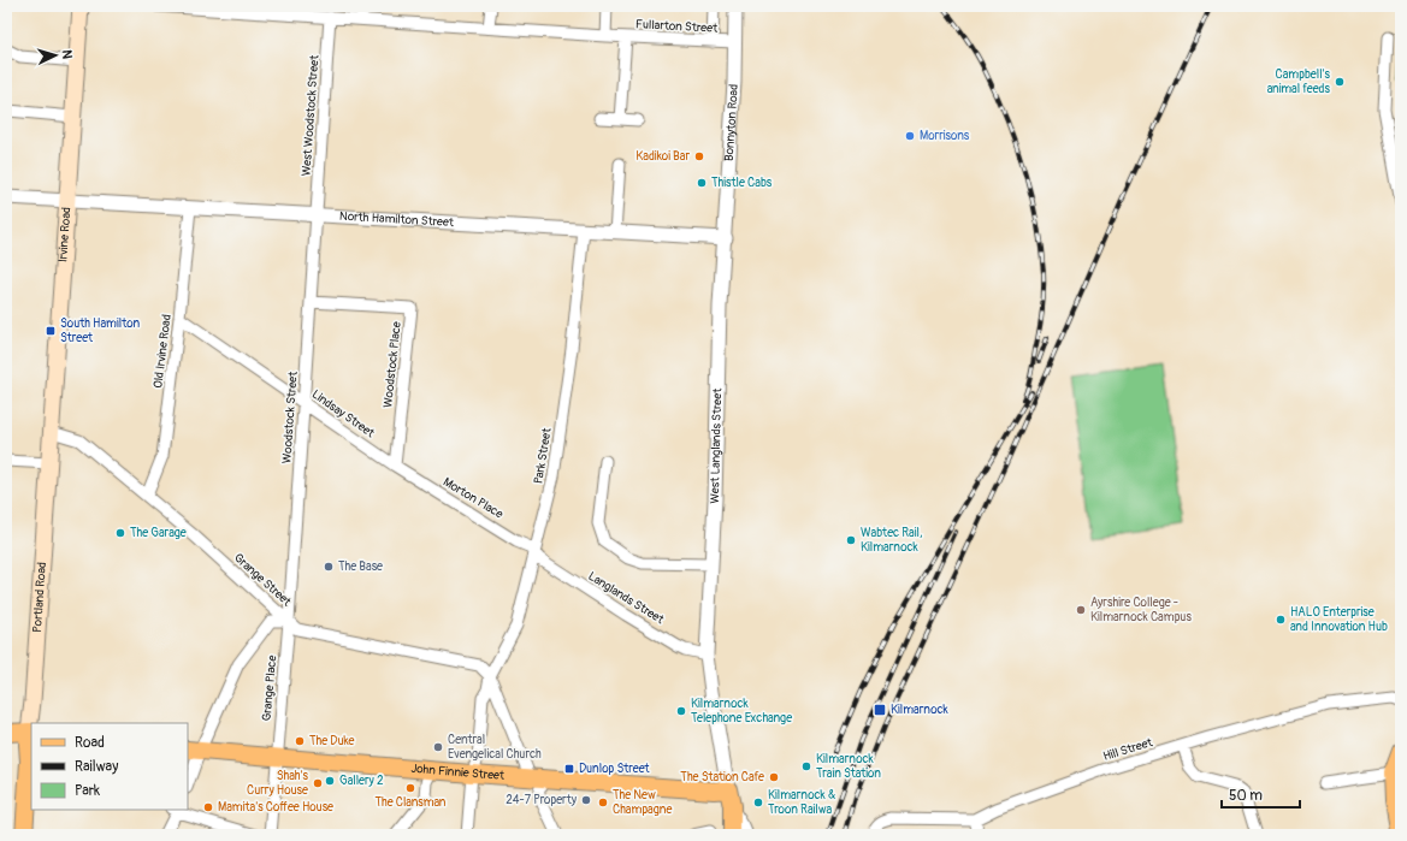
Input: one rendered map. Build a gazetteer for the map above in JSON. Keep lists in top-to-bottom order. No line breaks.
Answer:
{"streets":{"main road":["Irvine Road","Portland Road","John Finnie Street"],"street":["Fullarton Street","West Woodstock Street","Bonnyton Road","North Hamilton Street","Old Irvine Road","Woodstock Place","Lindsay Street","Woodstock Street","West Langlands Street","Park Street","Morton Place","Grange Street","Langlands Street","Grange Place","Hill Street"]},"crossings":[["Fullarton Street","West Woodstock Street"],["Fullarton Street","Bonnyton Road"],["West Woodstock Street","North Hamilton Street"],["West Woodstock Street","Woodstock Street"],["Bonnyton Road","North Hamilton Street"],["Bonnyton Road","West Langlands Street"],["North Hamilton Street","Irvine Road"],["North Hamilton Street","Old Irvine Road"],["North Hamilton Street","Woodstock Street"],["North Hamilton Street","West Langlands Street"],["North Hamilton Street","Park Street"],["Irvine Road","Grange Street"],["Irvine Road","Portland Road"],["Old Irvine Road","Lindsay Street"],["Old Irvine Road","Grange Street"],["Woodstock Place","Lindsay Street"],["Woodstock Place","Woodstock Street"],["Woodstock Place","Morton Place"],["Lindsay Street","Woodstock Street"],["Lindsay Street","Morton Place"],["Woodstock Street","Grange Street"],["Woodstock Street","Grange Place"],["West Langlands Street","Langlands Street"],["Park Street","Morton Place"],["Park Street","Grange Street"],["Park Street","Langlands Street"],["Park Street","John Finnie Street"],["Morton Place","Langlands Street"],["Grange Street","Grange Place"],["Grange Place","John Finnie Street"]],"places":{"other":["Campbell's animal feeds","Morrisons","Kadikoi Bar","Thistle Cabs","The Garage","Wabtec Rail, Kilmarnock","The Base","Ayrshire College - Kilmarnock Campus","HALO Enterprise and Innovation Hub","Kilmarnock Telephone Exchange","The Duke","Central Evengelical Church","Kilmarnock Train Station","The Station Cafe","Gallery 2","Shah's Curry House","The Clansman","24-7 Property","The New Champagne","Kilmarnock & Troon Railwa","Mamita's Coffee House"],"transit":["South Hamilton Street","Kilmarnock","Dunlop Street"]},"legend":["Road","Railway","Park"],"scale_bar":"50 m","north":"right"}
